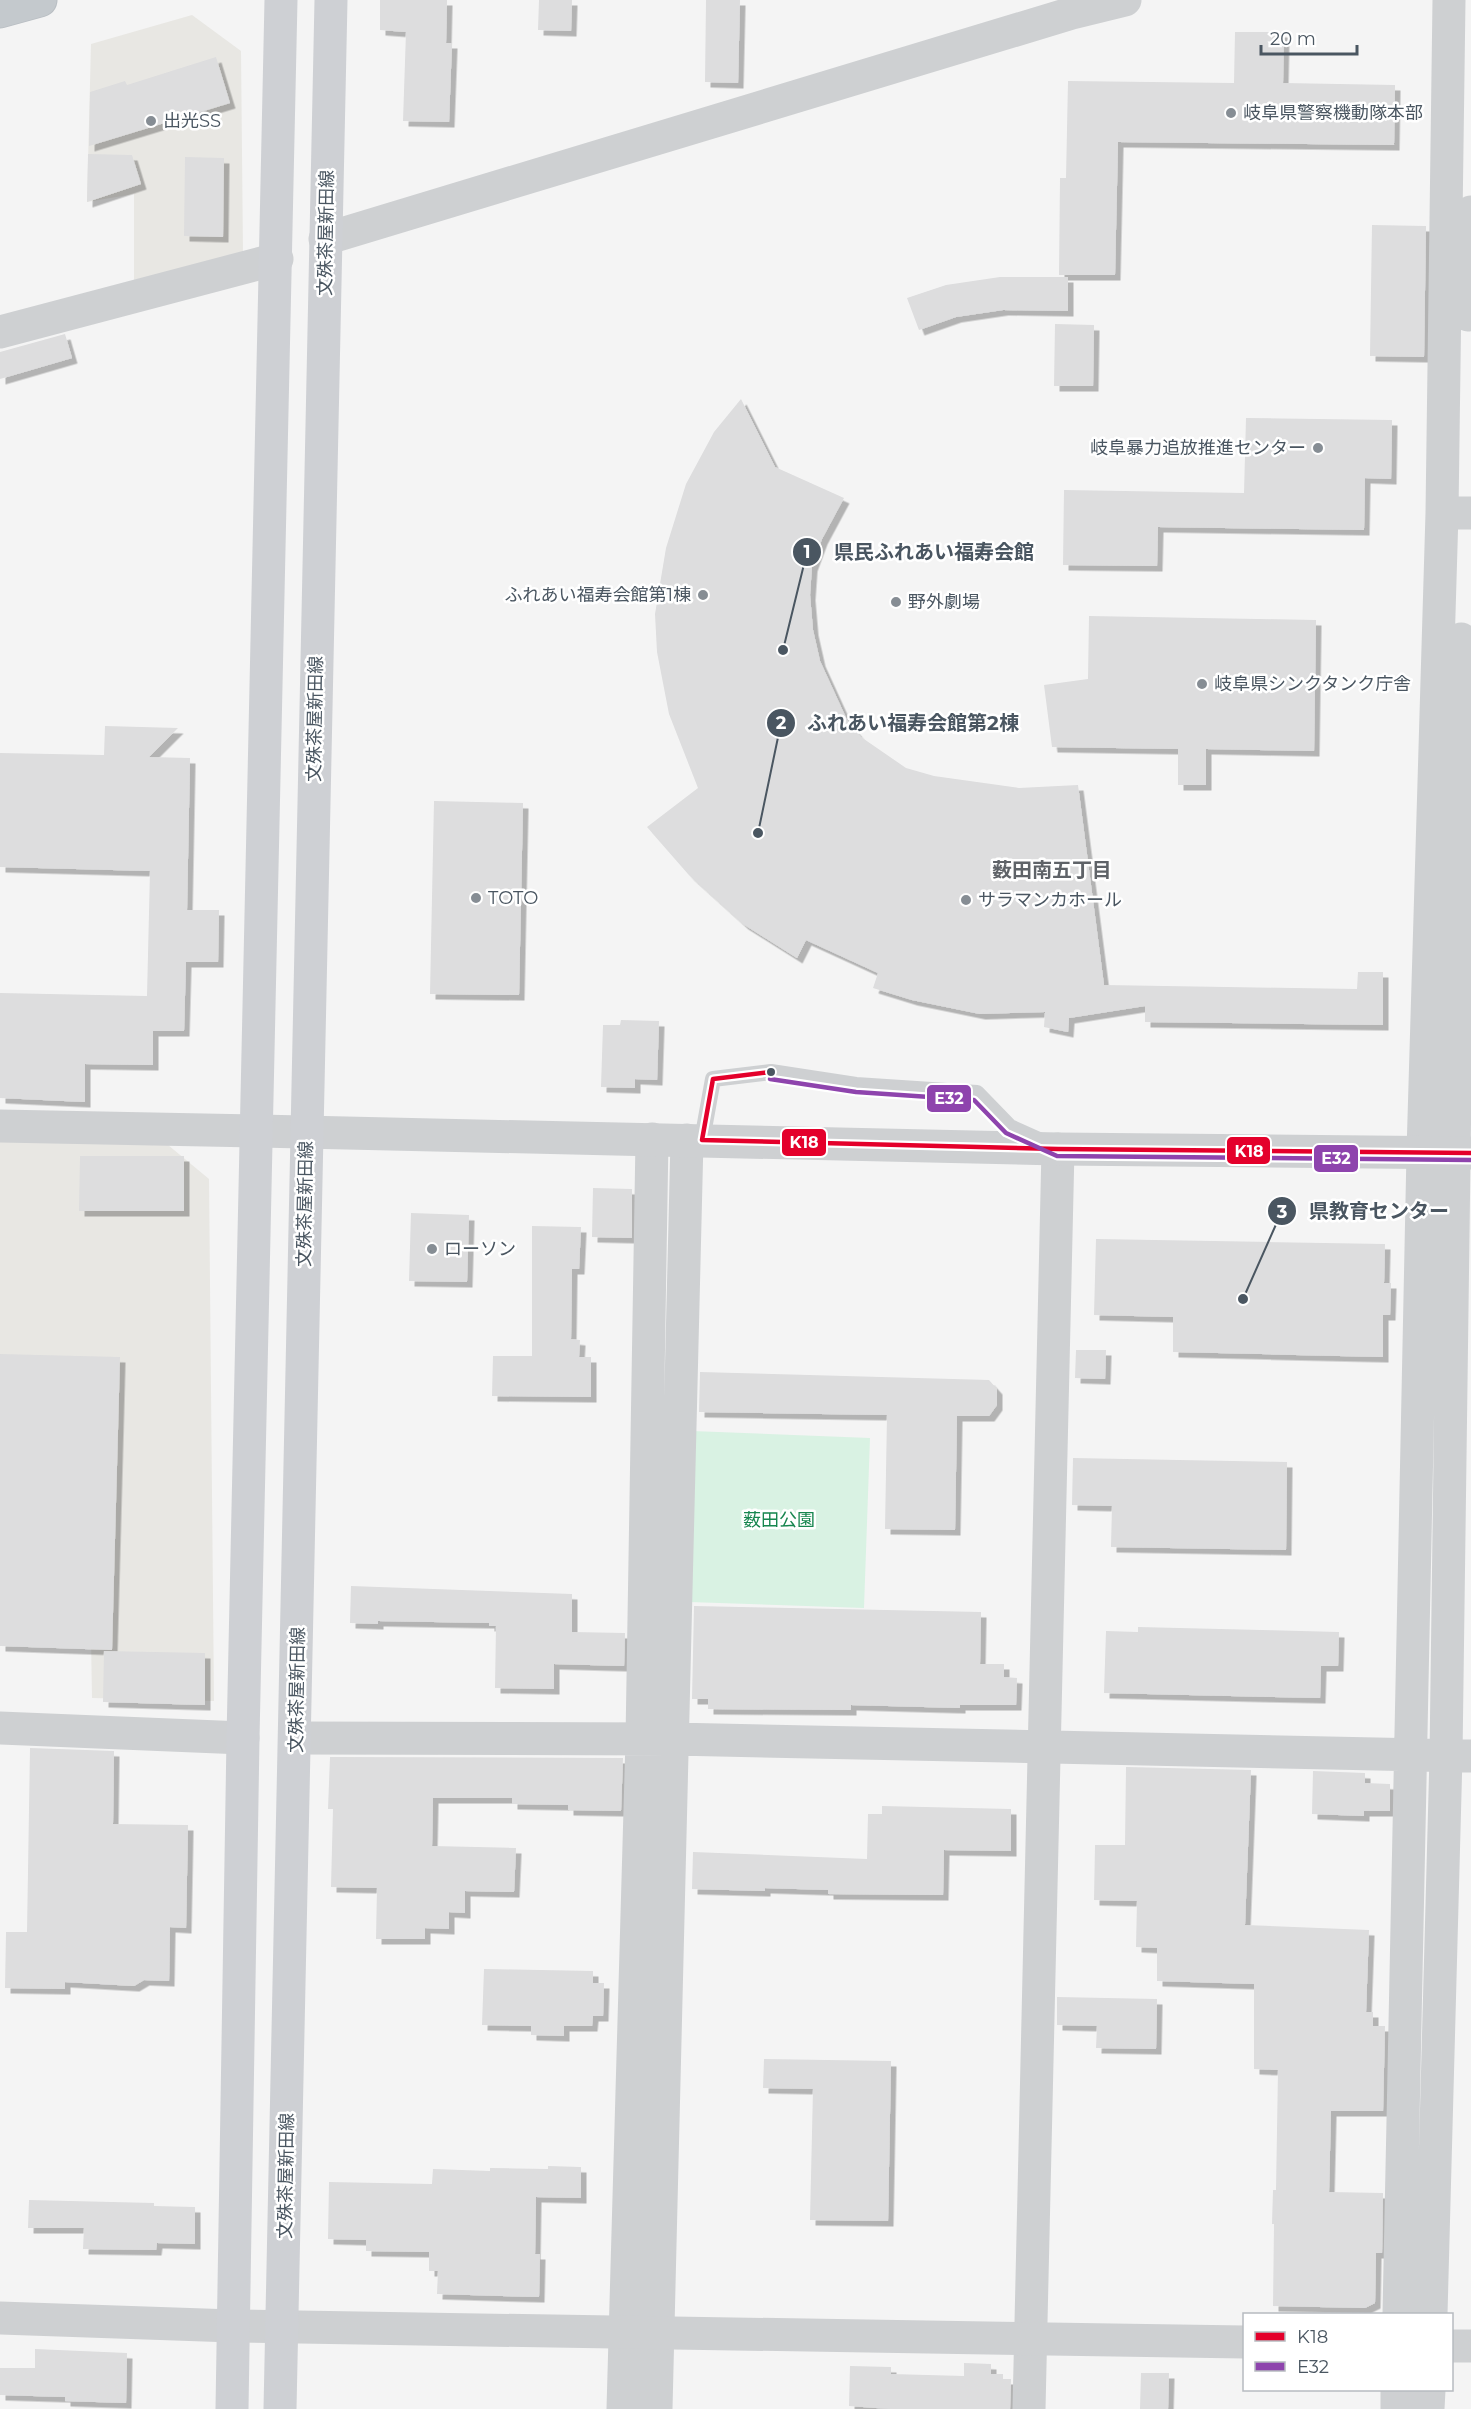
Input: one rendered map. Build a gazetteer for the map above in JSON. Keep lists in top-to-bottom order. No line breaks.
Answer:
{"streets":{"main road":["文殊茶屋新田線"]},"districts":["薮田南五丁目"],"parks":["薮田公園"],"places":["岐阜県警察機動隊本部","出光SS","岐阜暴力追放推進センター","ふれあい福寿会館第1棟","野外劇場","県民ふれあい福寿会館","岐阜県シンクタンク庁舎","ふれあい福寿会館第2棟","TOTO","サラマンカホール","ローソン","県教育センター"],"lines":["transit line K18","transit line E32"],"legend":["K18","E32"],"scale_bar":"20 m"}
